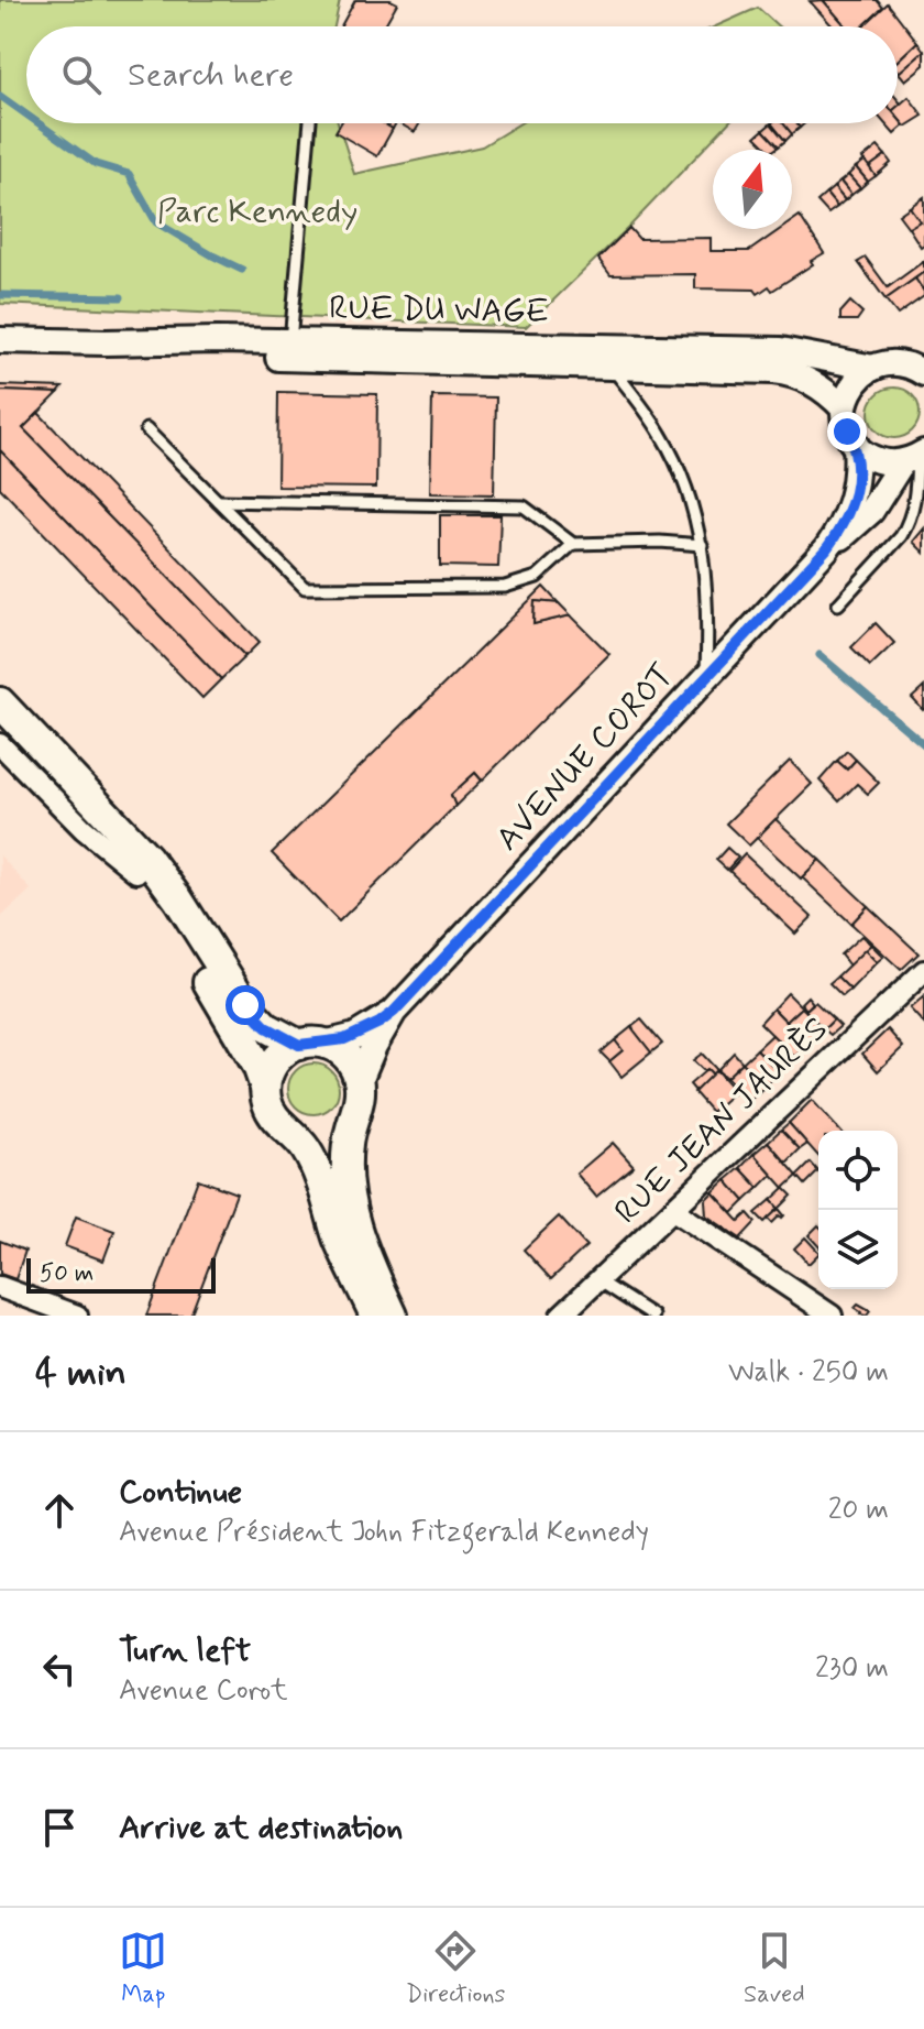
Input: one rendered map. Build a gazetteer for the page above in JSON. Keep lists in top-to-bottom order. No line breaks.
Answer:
{"streets":{"street":["RUE DU WAGE","AVENUE COROT","RUE JEAN JAURÈS"]},"crossings":[["RUE DU WAGE","AVENUE COROT"]],"parks":["Parc Kennedy"],"scale_bar":"50 m","north":"top","page":{"search":"Search here","scale":"50 m","heading":["4 min","Walk · 250 m"],"list":[["Continue","Avenue Président John Fitzgerald Kennedy","20 m"],["Turn left","Avenue Corot","230 m"],"Arrive at destination"],"nav":["Map","Directions","Saved"]}}
